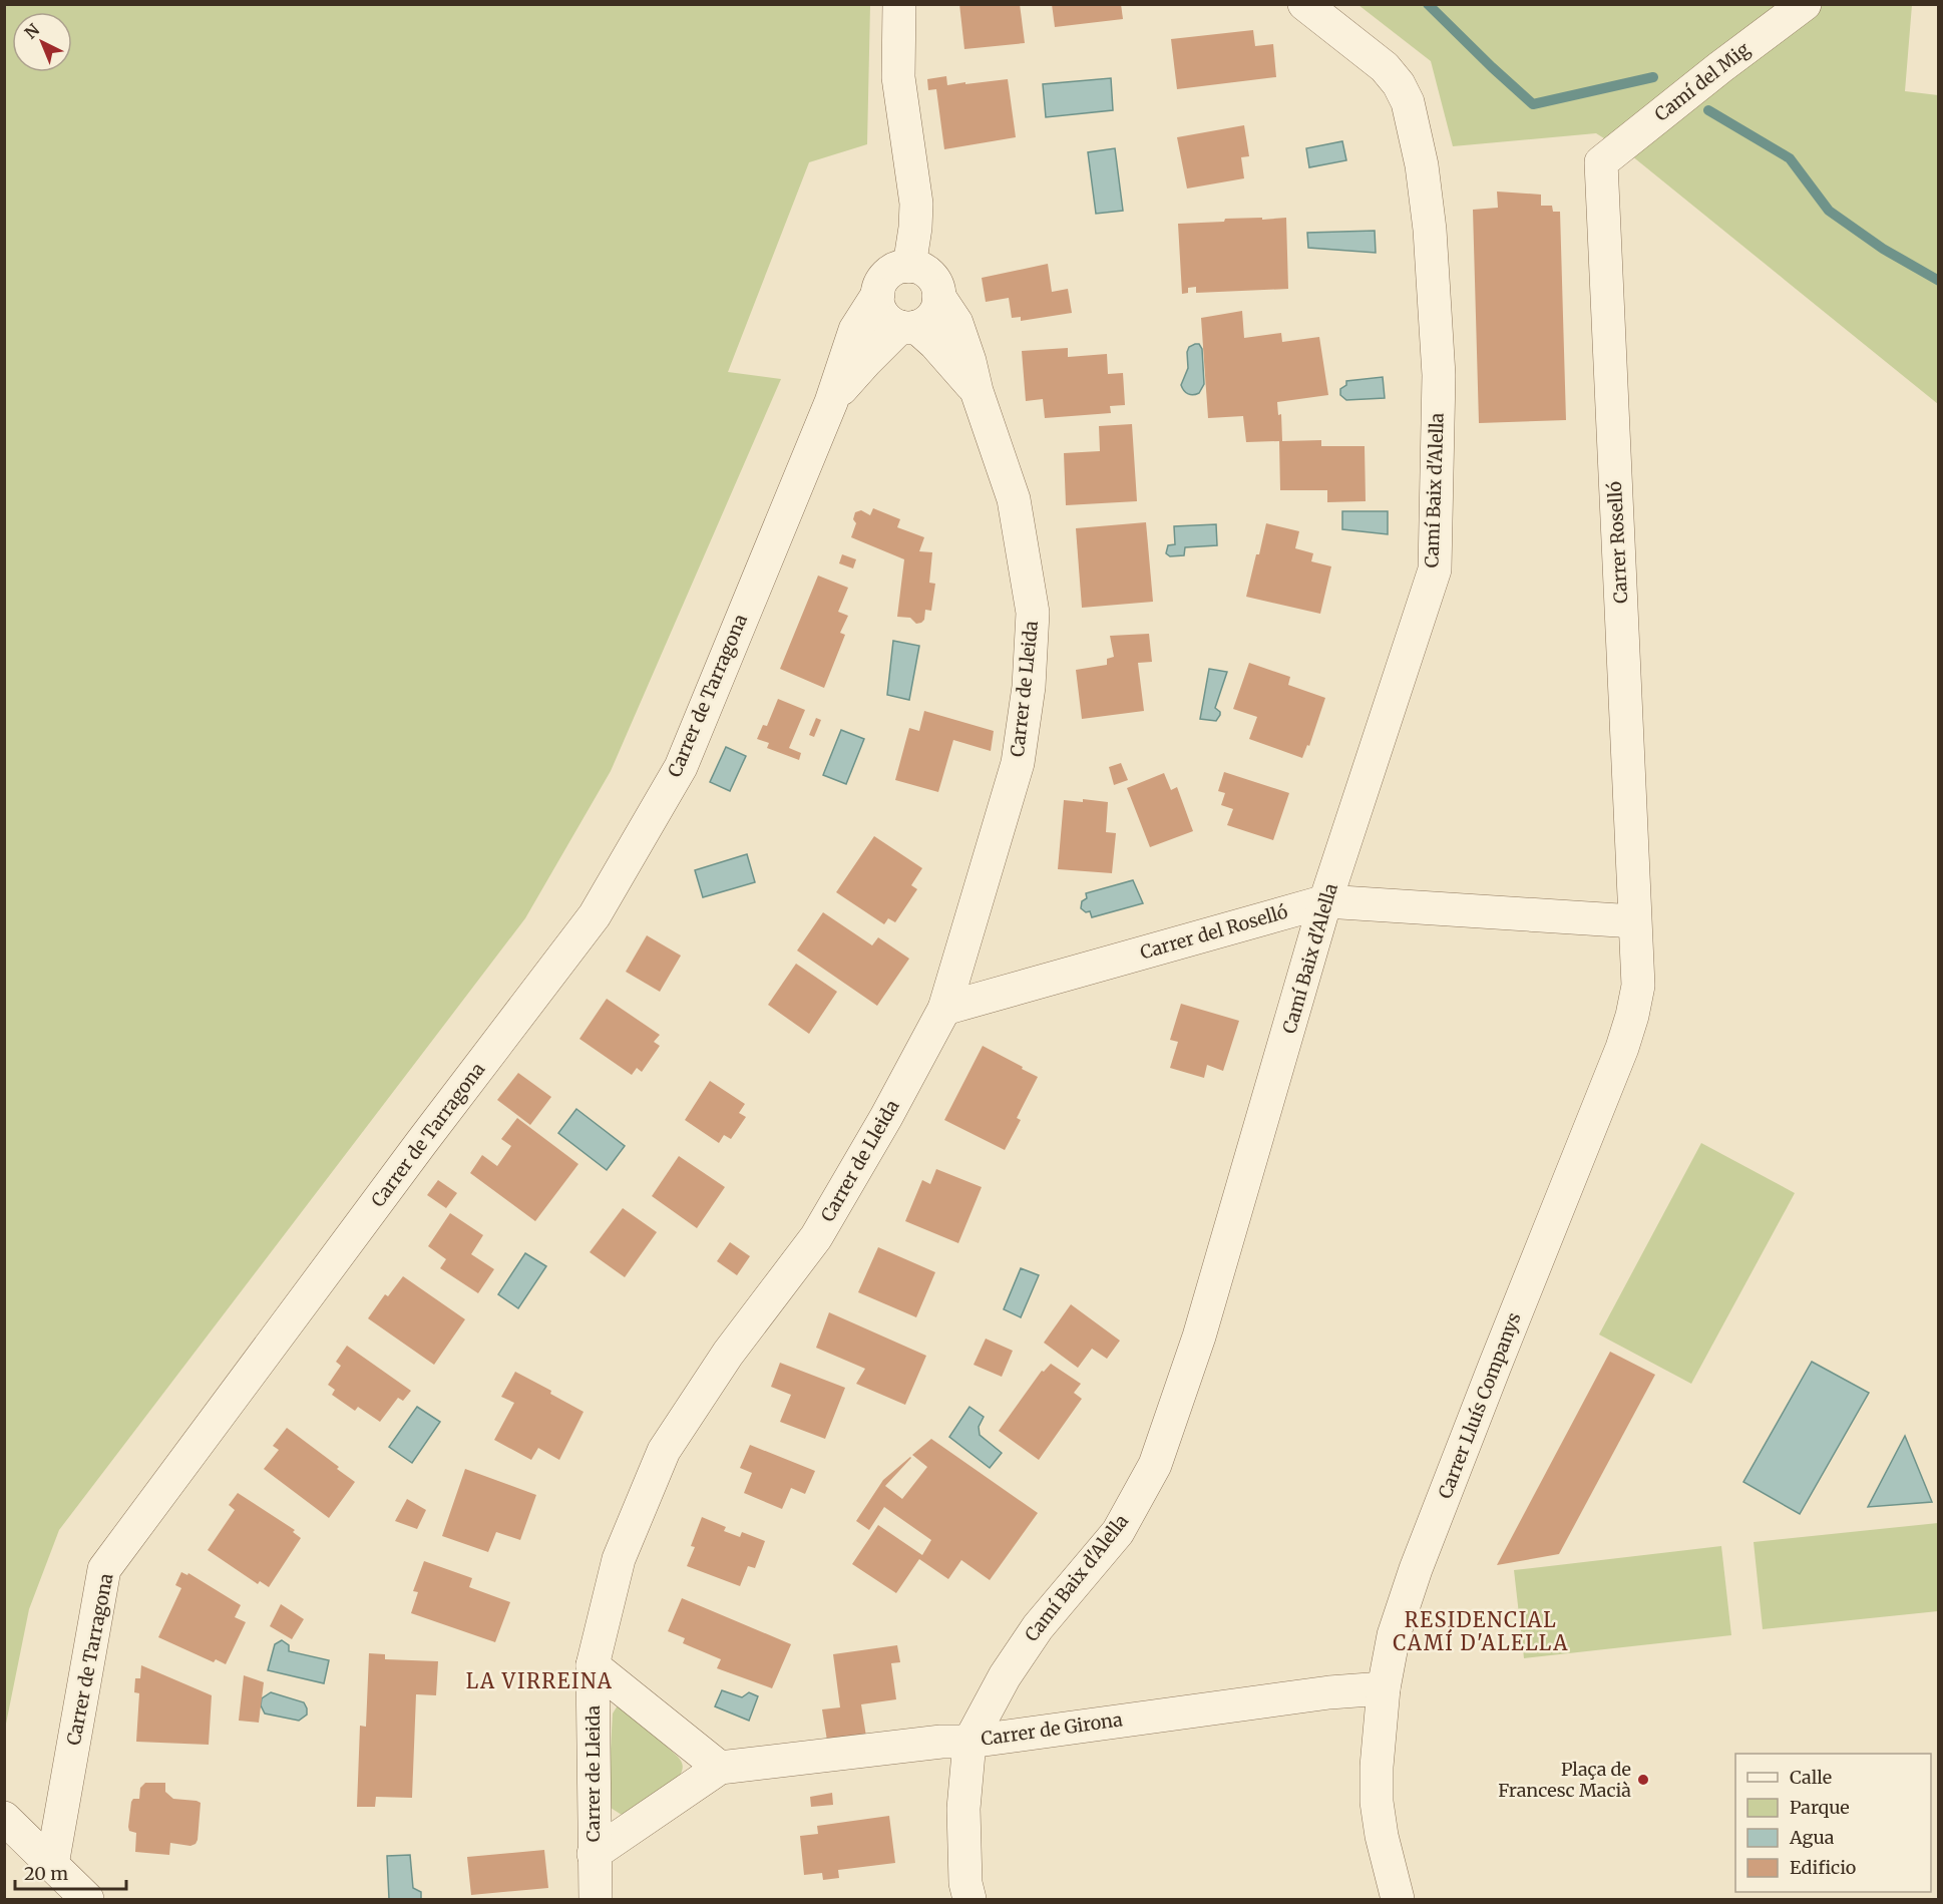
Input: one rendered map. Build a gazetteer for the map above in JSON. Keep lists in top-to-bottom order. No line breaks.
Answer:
{"streets":{"street":["Camí del Mig","Camí Baix d'Alella","Carrer Roselló","Carrer de Lleida","Carrer de Tarragona","Carrer del Roselló","Carrer Lluís Companys","Carrer de Girona"]},"crossings":[["Camí del Mig","Carrer Roselló"],["Camí Baix d'Alella","Carrer del Roselló"],["Camí Baix d'Alella","Carrer de Girona"],["Carrer Roselló","Carrer del Roselló"],["Carrer Roselló","Carrer Lluís Companys"],["Carrer de Lleida","Carrer de Tarragona"],["Carrer de Lleida","Carrer del Roselló"],["Carrer de Lleida","Carrer de Girona"],["Carrer del Roselló","Carrer Lluís Companys"],["Carrer Lluís Companys","Carrer de Girona"]],"districts":["RESIDENCIAL CAMÍ D'ALELLA","LA VIRREINA"],"places":["Plaça de Francesc Macià"],"legend":["Calle","Parque","Agua","Edificio"],"scale_bar":"20 m","north":"top left"}
